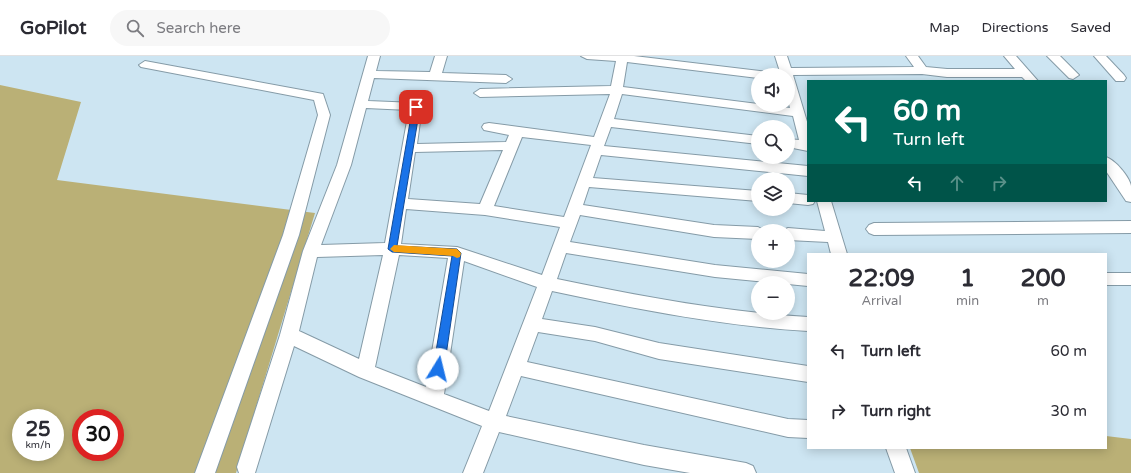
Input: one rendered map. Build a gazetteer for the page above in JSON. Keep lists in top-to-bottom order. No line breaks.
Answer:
{"page":{"header":"GoPilot","search":"Search here","nav":["Map","Directions","Saved"],"map_buttons":["+","−"],"turn":["60 m","Turn left"],"eta":["22:09","Arrival","1","min","200","m"],"list":[{"name":"Turn left","value":"60 m"},{"name":"Turn right","value":"30 m"}],"speed":"25 km/h","limit":"30"}}
